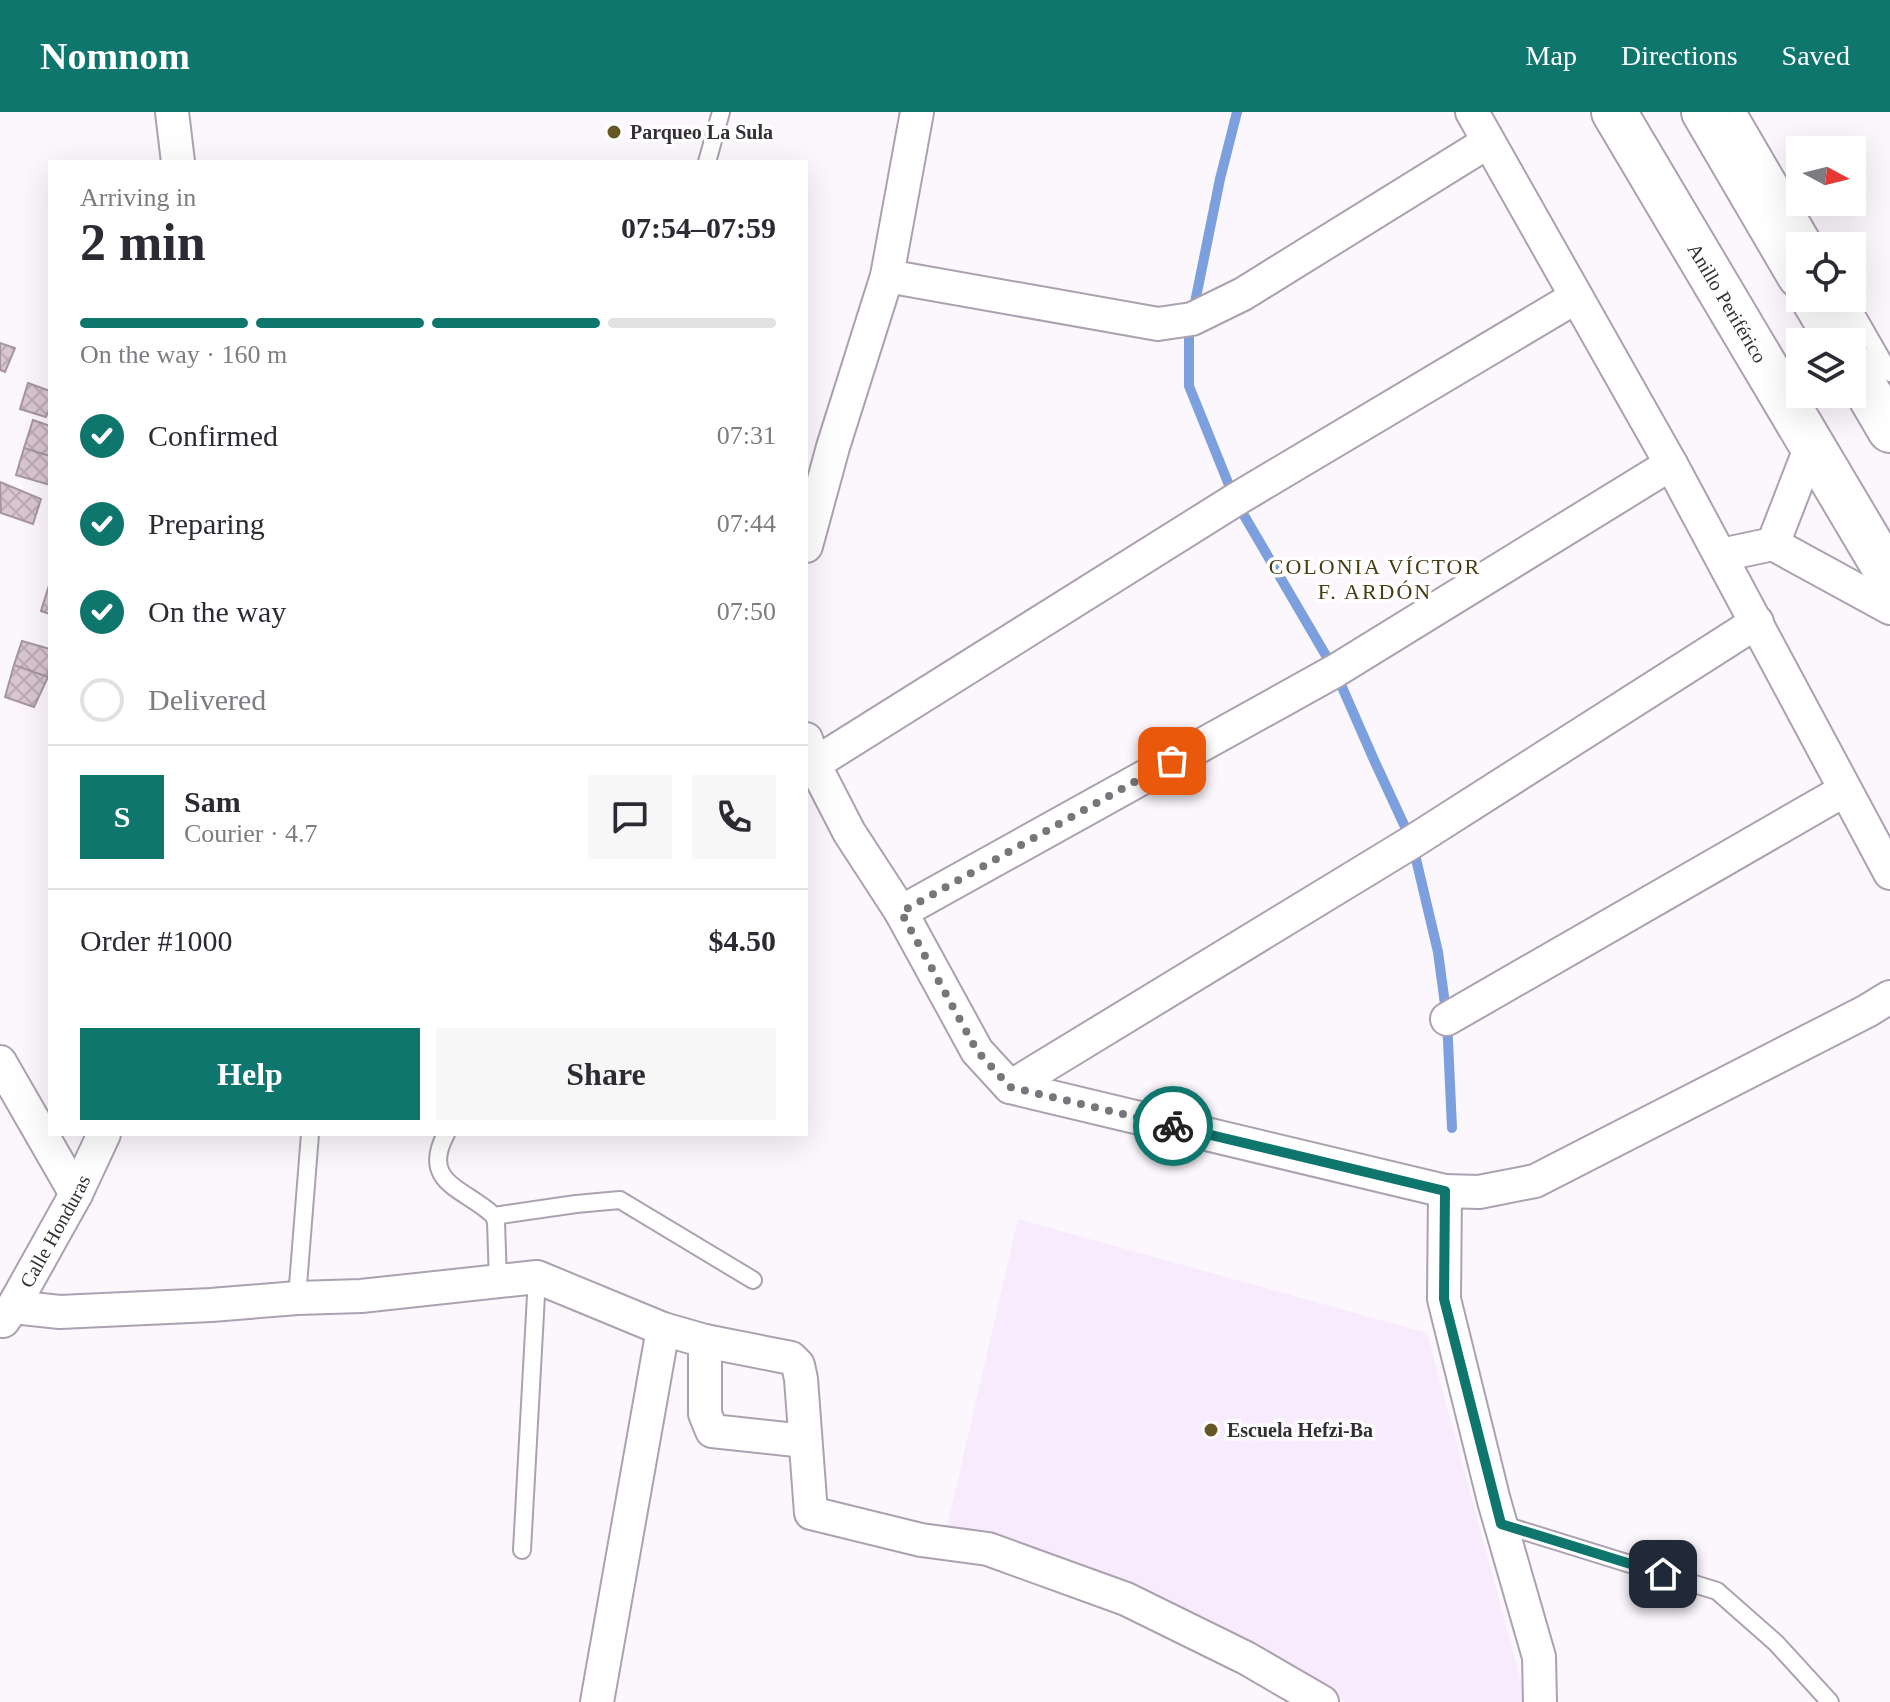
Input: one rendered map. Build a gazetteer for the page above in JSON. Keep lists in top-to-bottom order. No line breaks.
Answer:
{"streets":{"highway":["Anillo Periférico"],"street":["Calle Honduras"]},"districts":["COLONIA VÍCTOR F. ARDÓN"],"places":["Parqueo La Sula","Escuela Hefzi-Ba"],"north":"right","page":{"header":"Nomnom","nav":["Map","Directions","Saved"],"heading":["2 min","Arriving in","07:54–07:59"],"panel":["Sam","Courier · 4.7","Order #1000","$4.50"],"bar":"On the way · 160 m","list":[["Confirmed","07:31"],["Preparing","07:44"],["On the way","07:50"],"Delivered"],"round":"S","buttons":["Help","Share"]}}
